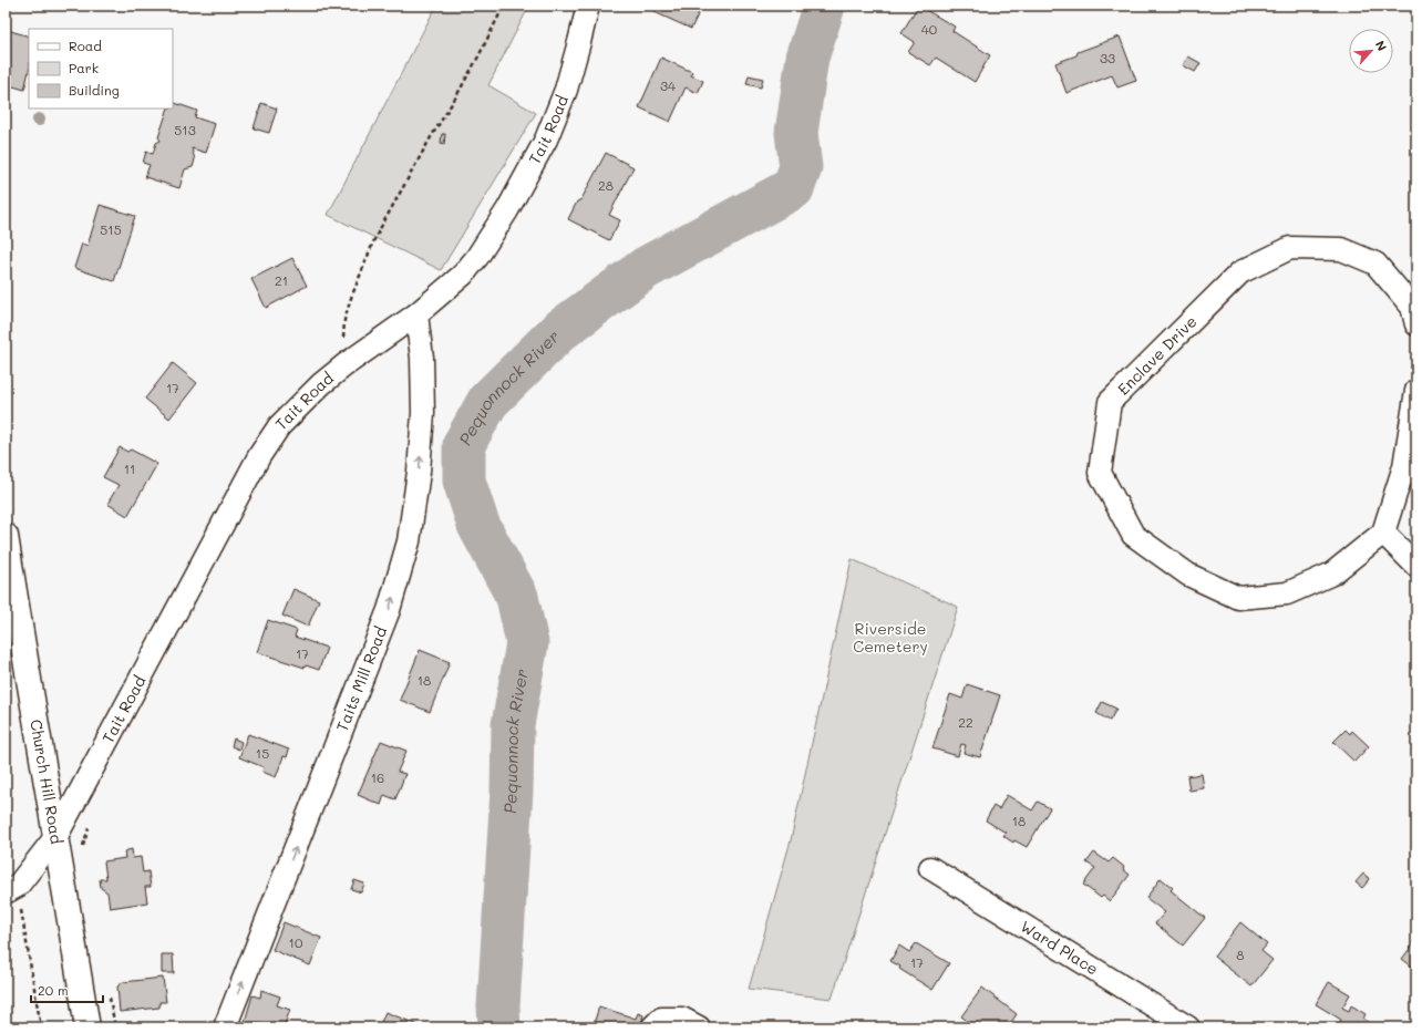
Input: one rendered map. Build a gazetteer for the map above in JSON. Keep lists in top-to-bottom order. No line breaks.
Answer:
{"streets":{"main road":["Church Hill Road"],"street":["Tait Road","Enclave Drive","Taits Mill Road","Ward Place"]},"crossings":[["Tait Road","Taits Mill Road"],["Tait Road","Church Hill Road"]],"one_way":["Taits Mill Road"],"water":["Pequonnock River"],"parks":["Riverside Cemetery"],"house_numbers":["40","33","34","513","28","515","21","17","11","17","18","22","15","16","18","10","8","17"],"legend":["Road","Park","Building"],"scale_bar":"20 m","north":"top right"}
